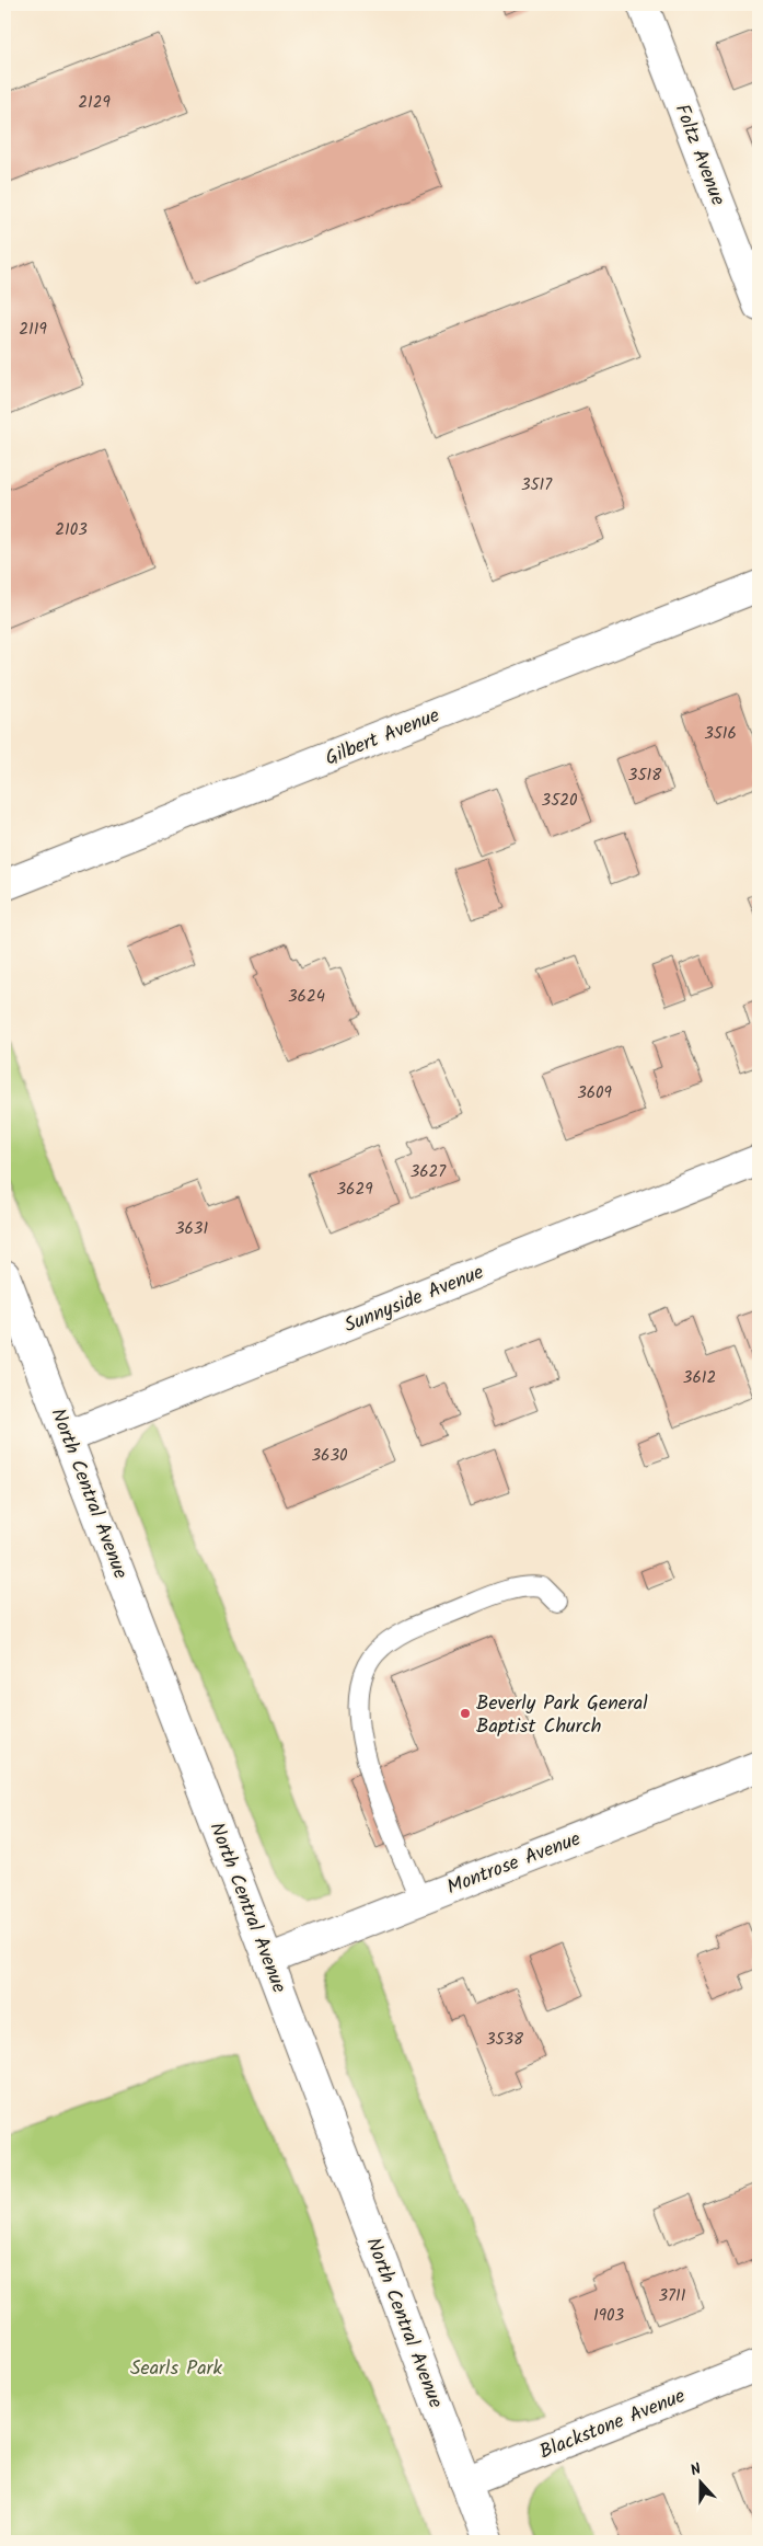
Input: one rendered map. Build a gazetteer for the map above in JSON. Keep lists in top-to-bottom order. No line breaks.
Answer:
{"streets":{"street":["Foltz Avenue","Gilbert Avenue","Sunnyside Avenue","North Central Avenue","Montrose Avenue","Blackstone Avenue"]},"crossings":[["Sunnyside Avenue","North Central Avenue"],["North Central Avenue","Montrose Avenue"],["North Central Avenue","Blackstone Avenue"]],"parks":["Searls Park"],"places":["Beverly Park General Baptist Church"],"house_numbers":["2129","2119","3517","2103","3516","3518","3520","3624","3609","3627","3629","3631","3612","3630","3538","3711","1903"],"north":"top"}
